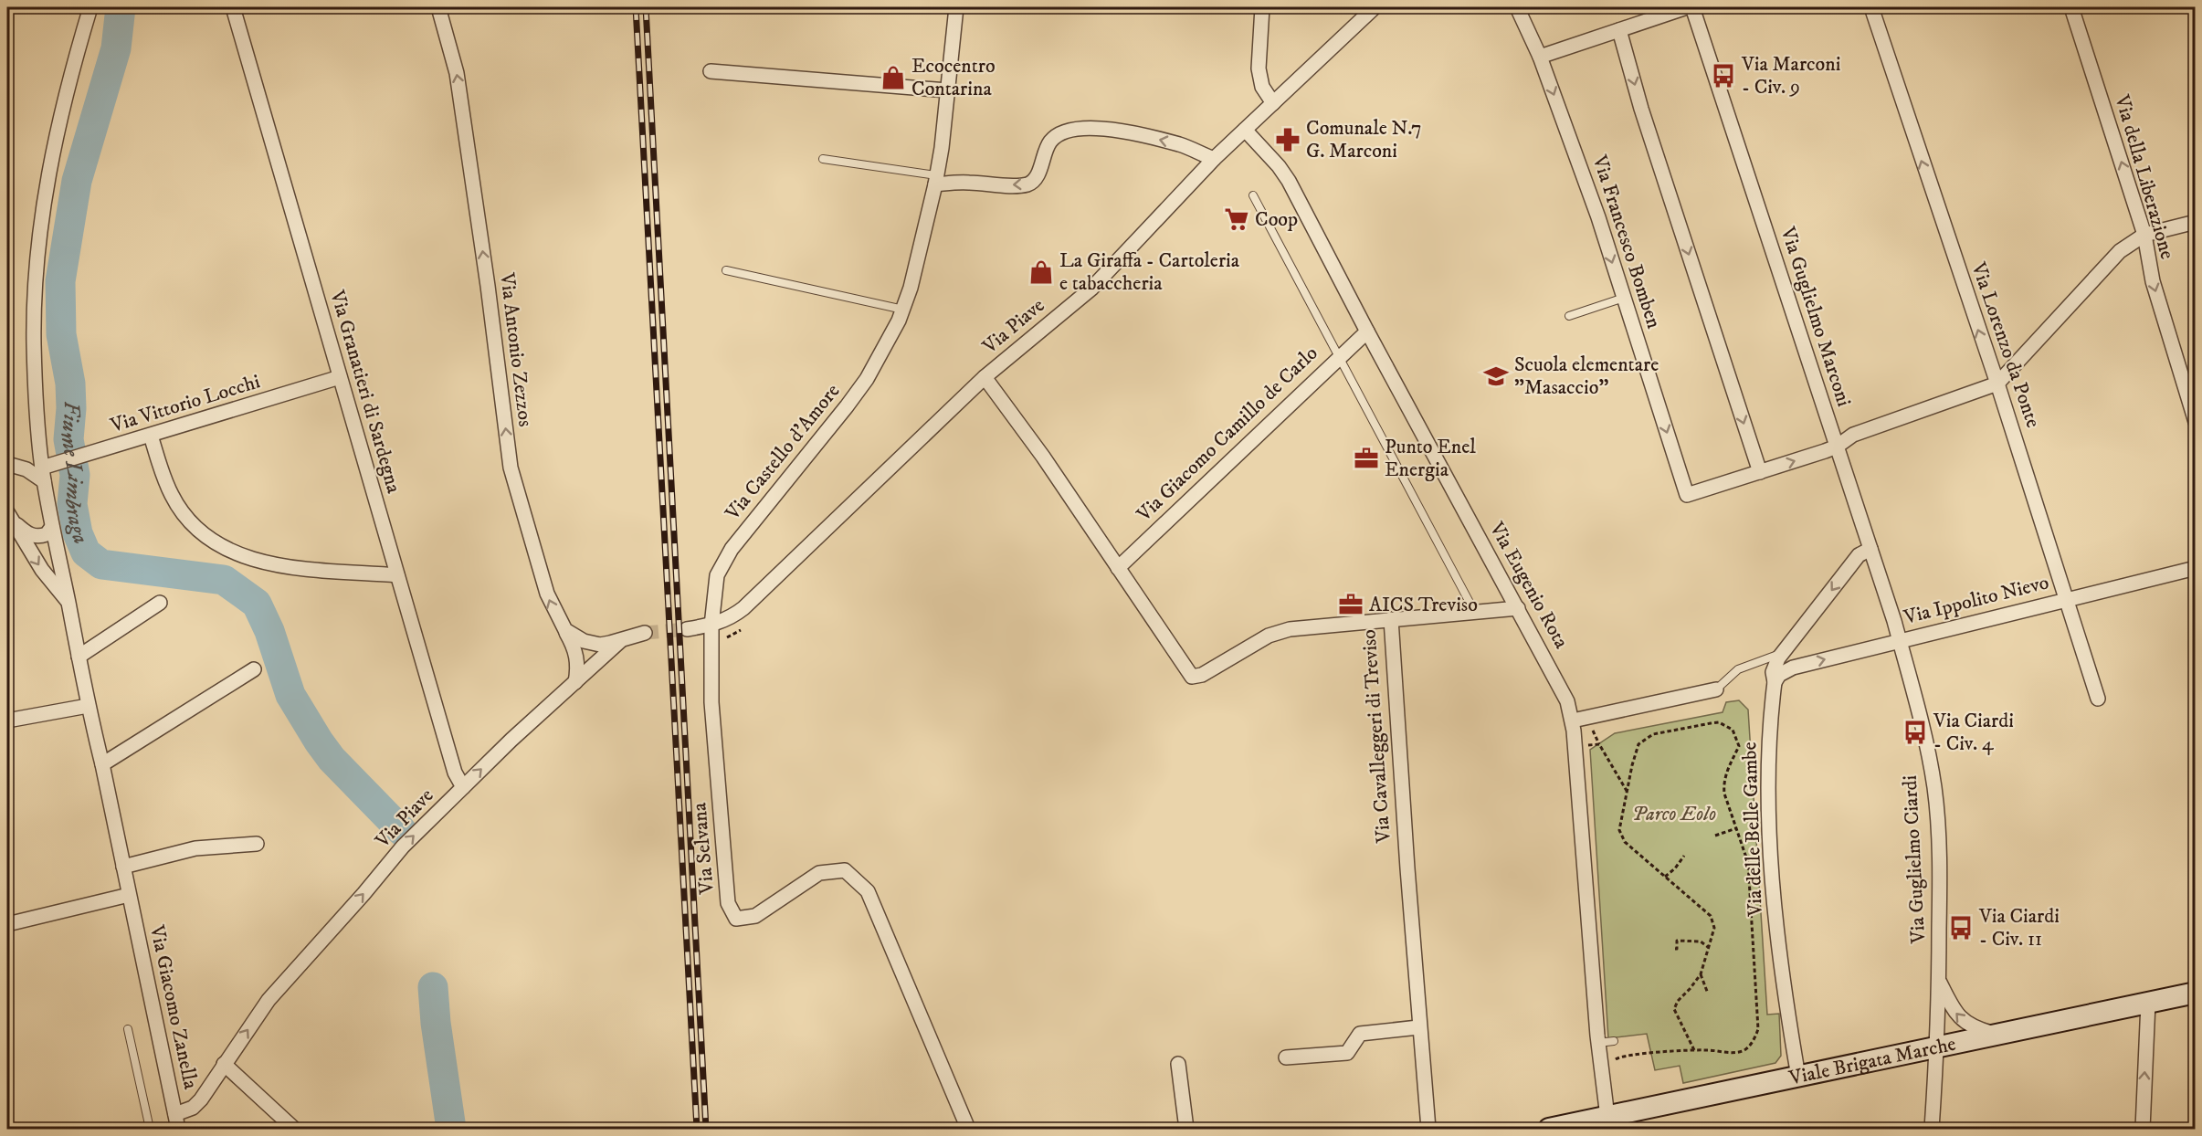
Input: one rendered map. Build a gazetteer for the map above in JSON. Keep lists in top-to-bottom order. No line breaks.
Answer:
{"streets":{"street":["Via della Liberazione","Via Francesco Bomben","Via Guglielmo Marconi","Via Piave","Via Lorenzo da Ponte","Via Antonio Zezzos","Via Granatieri di Sardegna","Via Vittorio Locchi","Via Giacomo Camillo de Carlo","Via Castello d'Amore","Via Eugenio Rota","Via Ippolito Nievo","Via Cavalleggeri di Treviso","Via delle Belle Gambe","Via Selvana","Via Guglielmo Ciardi","Via Giacomo Zanella","Viale Brigata Marche"]},"crossings":[["Via Francesco Bomben","Via Guglielmo Marconi"],["Via Francesco Bomben","Via Lorenzo da Ponte"],["Via Guglielmo Marconi","Via Ippolito Nievo"],["Via Guglielmo Marconi","Via delle Belle Gambe"],["Via Guglielmo Marconi","Via Guglielmo Ciardi"],["Via Piave","Via Antonio Zezzos"],["Via Piave","Via Granatieri di Sardegna"],["Via Piave","Via Castello d'Amore"],["Via Piave","Via Eugenio Rota"],["Via Piave","Via Cavalleggeri di Treviso"],["Via Piave","Via Selvana"],["Via Piave","Via Giacomo Zanella"],["Via Lorenzo da Ponte","Via Ippolito Nievo"],["Via Granatieri di Sardegna","Via Vittorio Locchi"],["Via Vittorio Locchi","Via Giacomo Zanella"],["Via Giacomo Camillo de Carlo","Via Eugenio Rota"],["Via Giacomo Camillo de Carlo","Via Cavalleggeri di Treviso"],["Via Castello d'Amore","Via Selvana"],["Via Eugenio Rota","Viale Brigata Marche"],["Via Ippolito Nievo","Via delle Belle Gambe"],["Via Ippolito Nievo","Via Guglielmo Ciardi"],["Via delle Belle Gambe","Viale Brigata Marche"],["Via Guglielmo Ciardi","Viale Brigata Marche"]],"one_way":["Via Lorenzo da Ponte","Via Antonio Zezzos"],"water":["Fiume Limbraga"],"parks":["Parco Eolo"],"places":{"bus stop":["Via Marconi - Civ. 9","Via Ciardi - Civ. 4","Via Ciardi - Civ. 11"],"shop":["Ecocentro Contarina","La Giraffa - Cartoleria e tabaccheria"],"pharmacy":["Comunale N.7 G. Marconi"],"supermarket":["Coop"],"school or university":["Scuola elementare \"Masaccio\""],"office":["Punto Enel Energia","AICS Treviso"]}}
